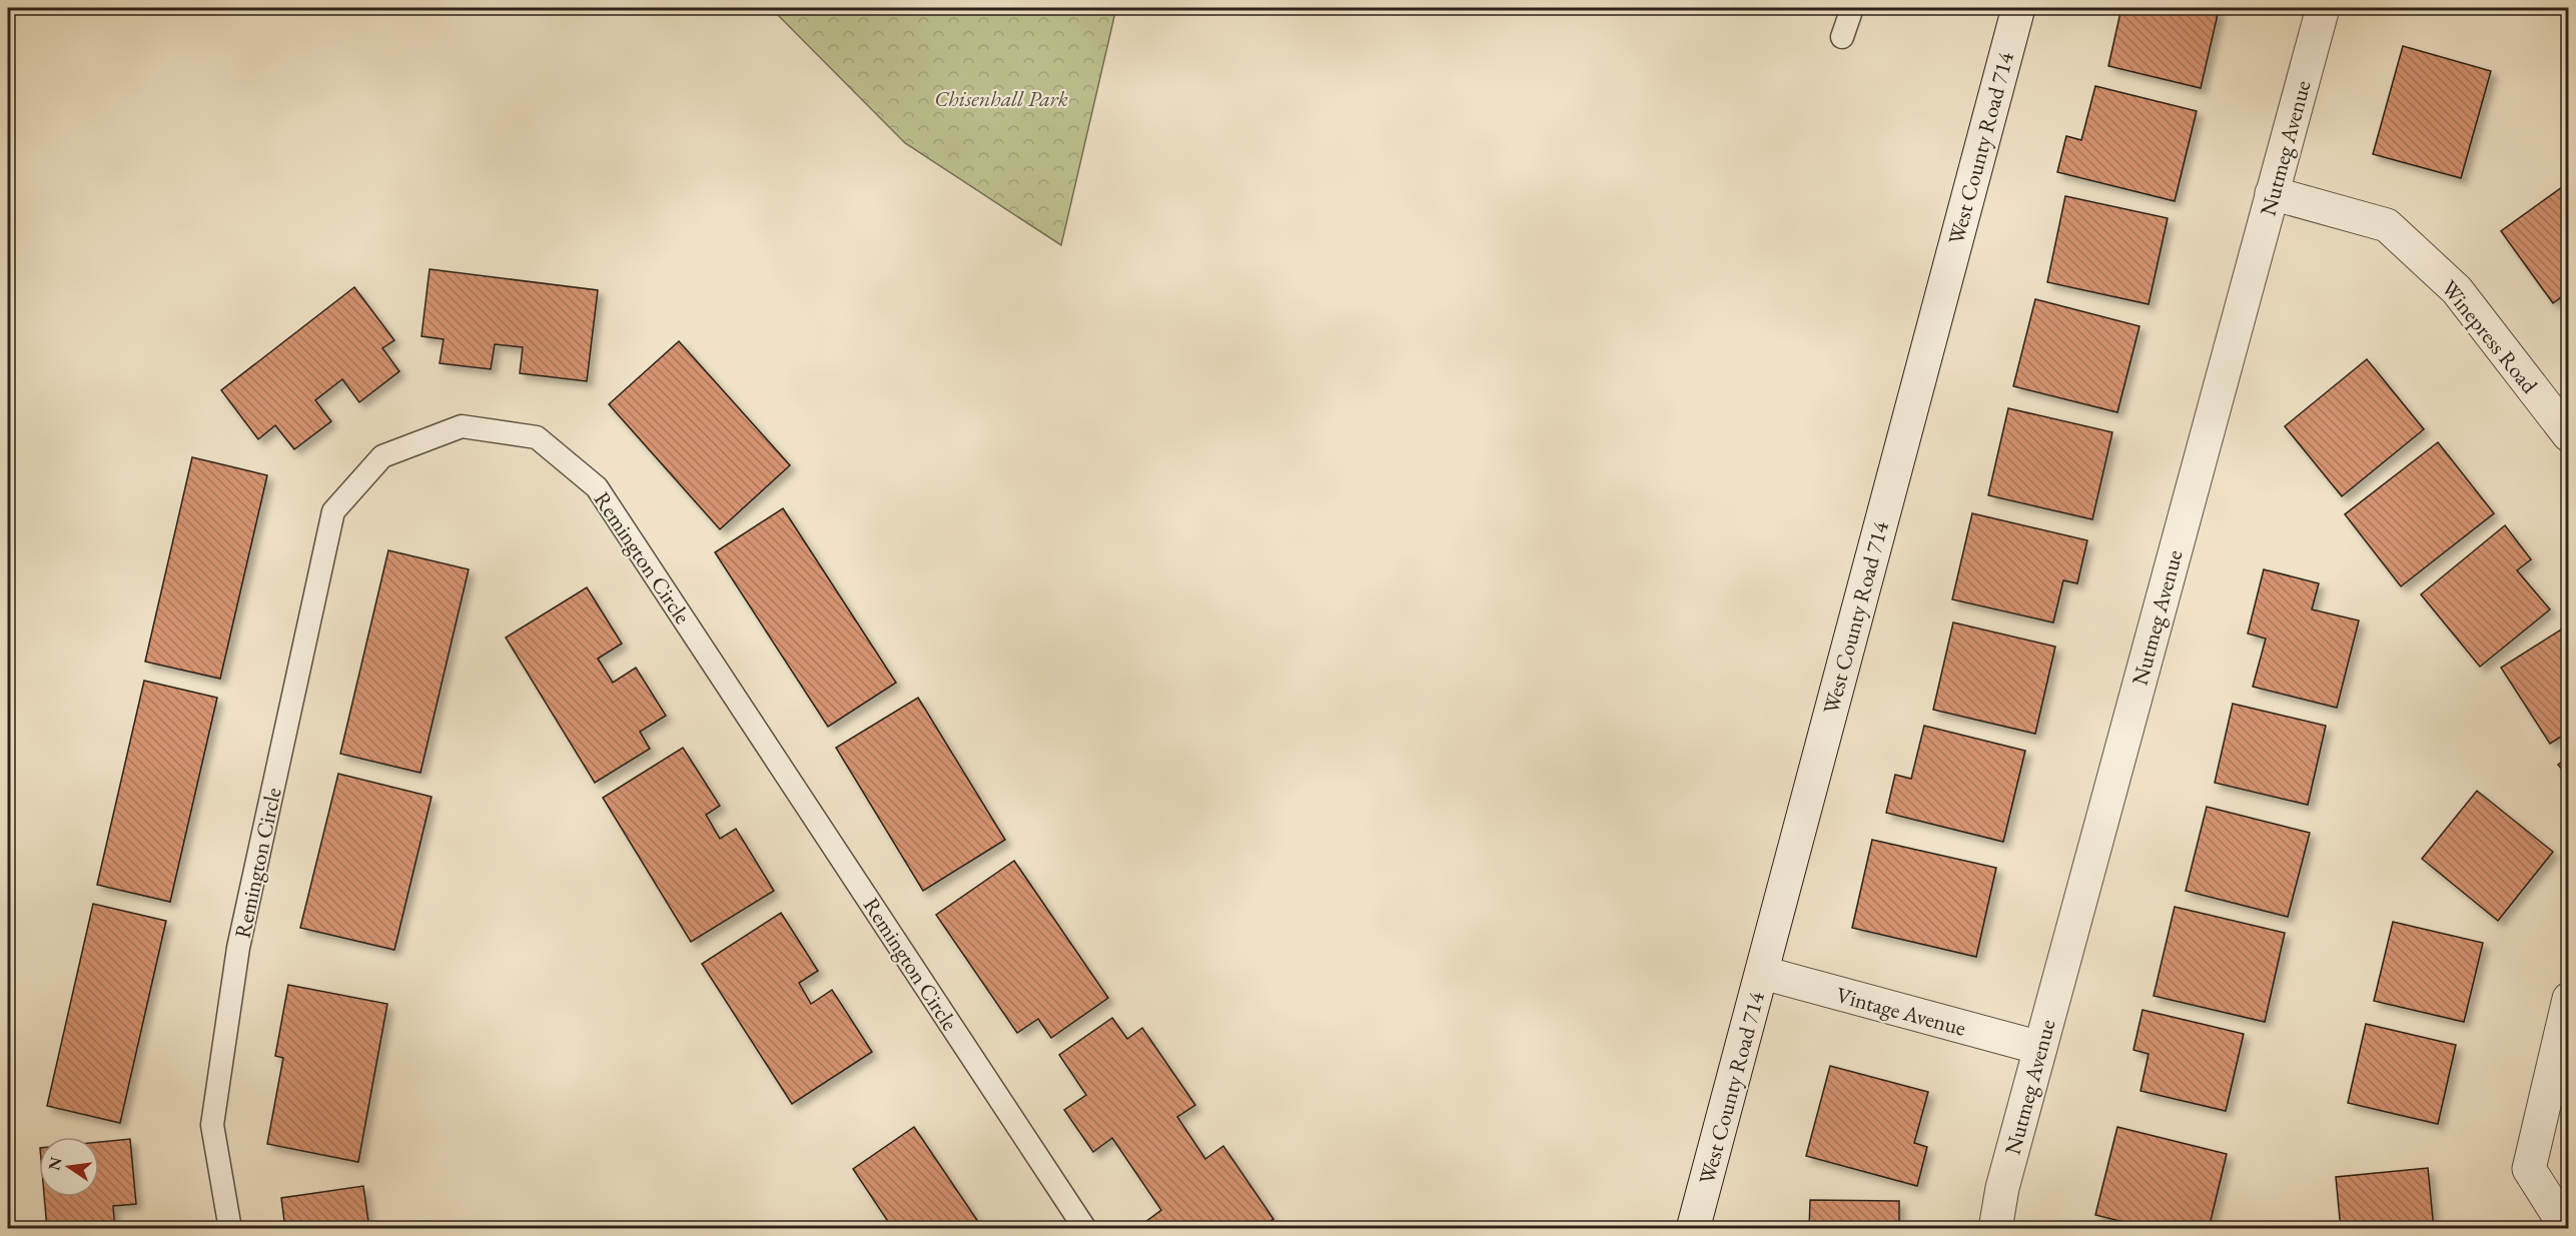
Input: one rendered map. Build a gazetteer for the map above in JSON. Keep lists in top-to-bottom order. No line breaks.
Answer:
{"streets":{"street":["West County Road 714","Nutmeg Avenue","Winepress Road","Vintage Avenue"],"lane":["Remington Circle"]},"crossings":[["West County Road 714","Vintage Avenue"],["Nutmeg Avenue","Winepress Road"],["Nutmeg Avenue","Vintage Avenue"]],"parks":["Chisenhall Park"],"north":"left"}
